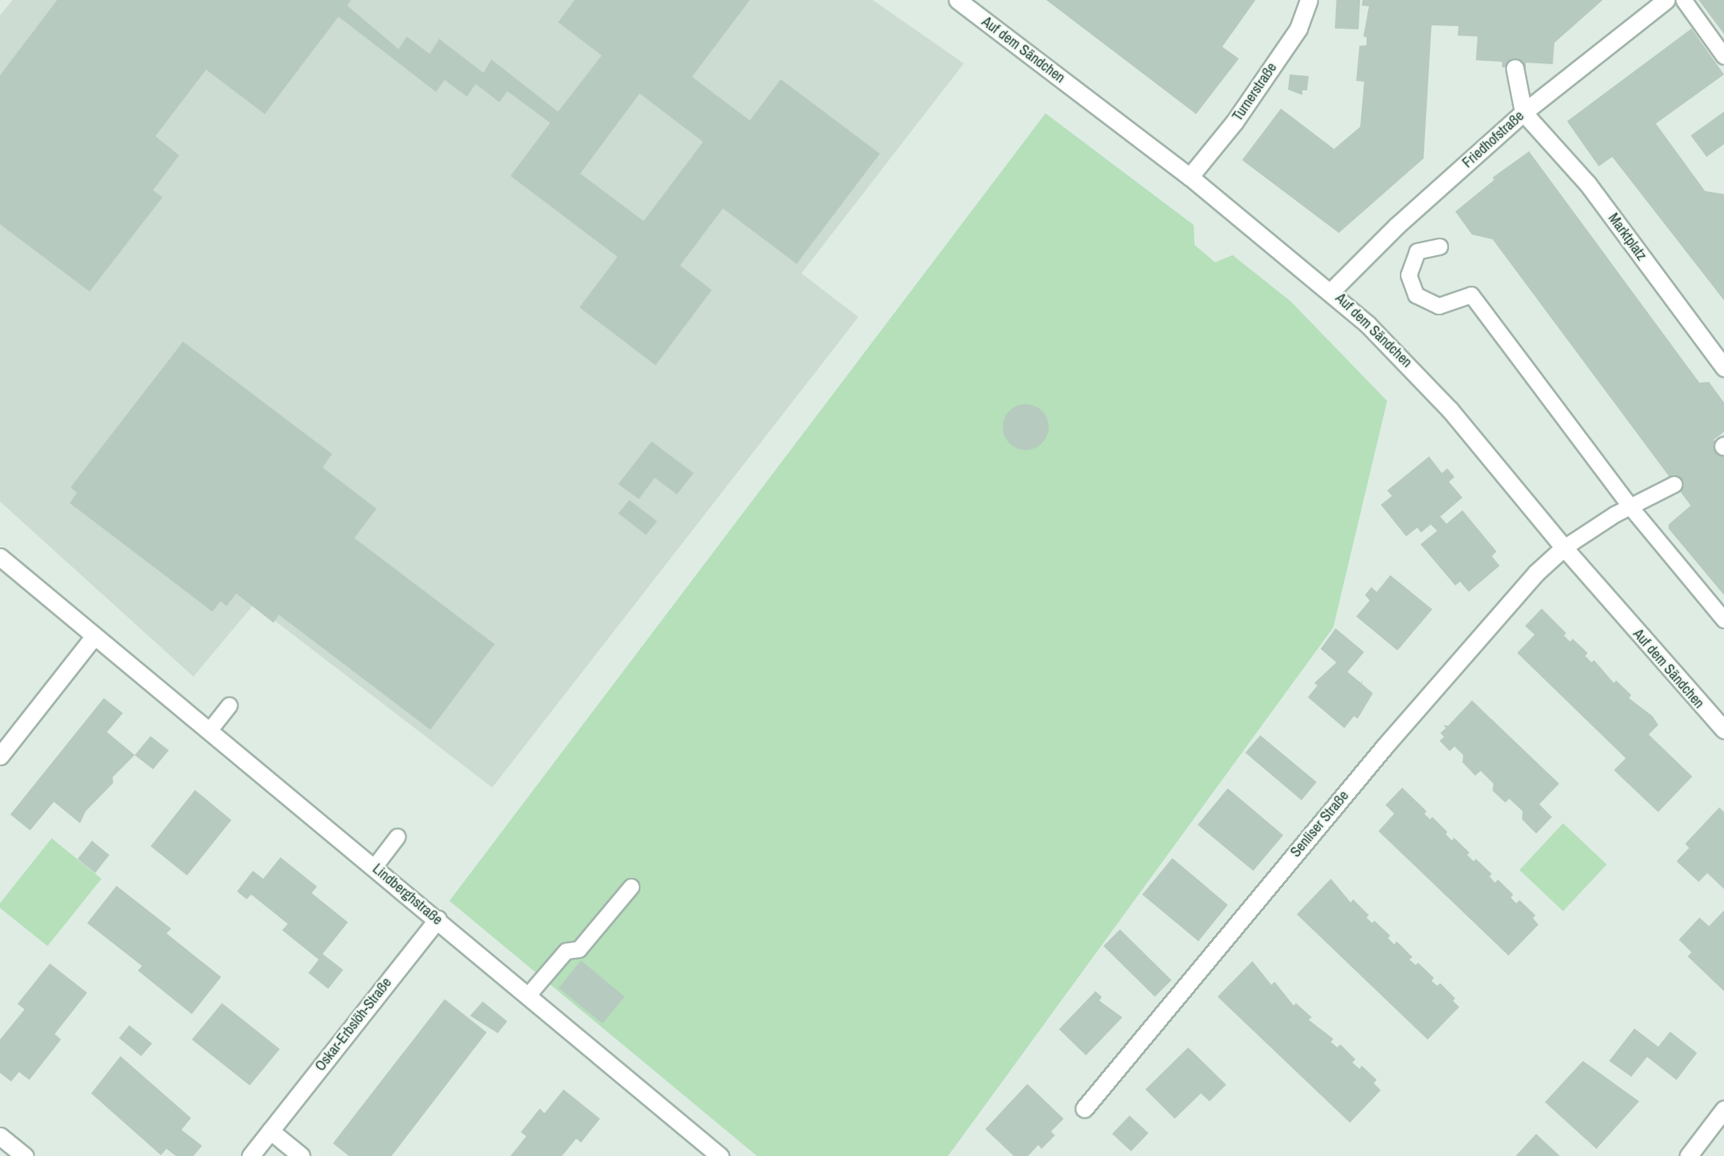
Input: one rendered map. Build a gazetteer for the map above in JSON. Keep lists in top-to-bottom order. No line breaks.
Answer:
{"streets":{"street":["Auf dem Sändchen","Turnerstraße","Friedhofstraße","Marktplatz","Senliser Straße","Lindberghstraße","Oskar-Erbslöh-Straße"]},"crossings":[["Auf dem Sändchen","Turnerstraße"],["Auf dem Sändchen","Friedhofstraße"],["Auf dem Sändchen","Senliser Straße"],["Friedhofstraße","Marktplatz"],["Lindberghstraße","Oskar-Erbslöh-Straße"]]}
